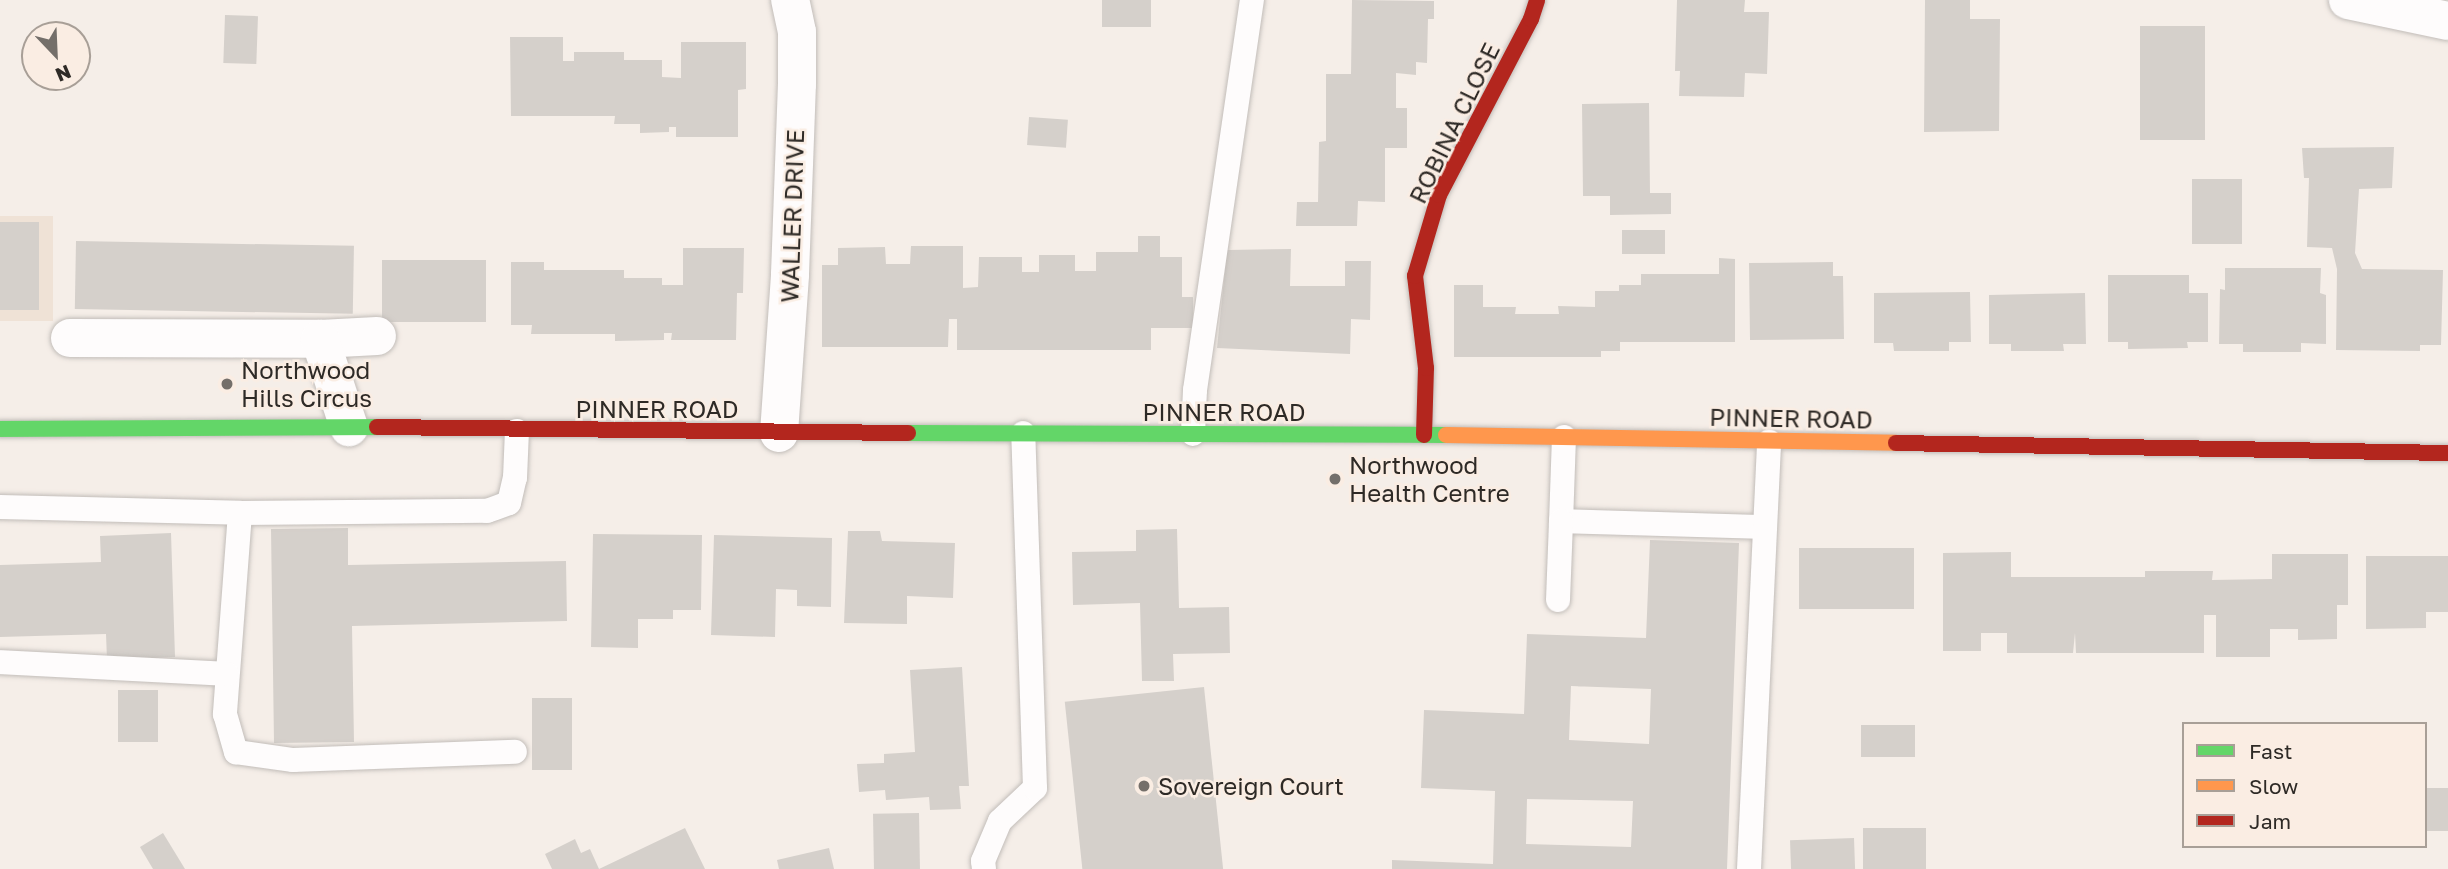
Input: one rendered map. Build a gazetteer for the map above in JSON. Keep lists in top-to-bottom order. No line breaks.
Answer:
{"streets":{"main road":["ROBINA CLOSE","PINNER ROAD"],"street":["WALLER DRIVE"]},"crossings":[["ROBINA CLOSE","PINNER ROAD"],["WALLER DRIVE","PINNER ROAD"]],"places":["Northwood Hills Circus","Northwood Health Centre","Sovereign Court"],"legend":["Fast","Slow","Jam"],"north":"bottom right"}
